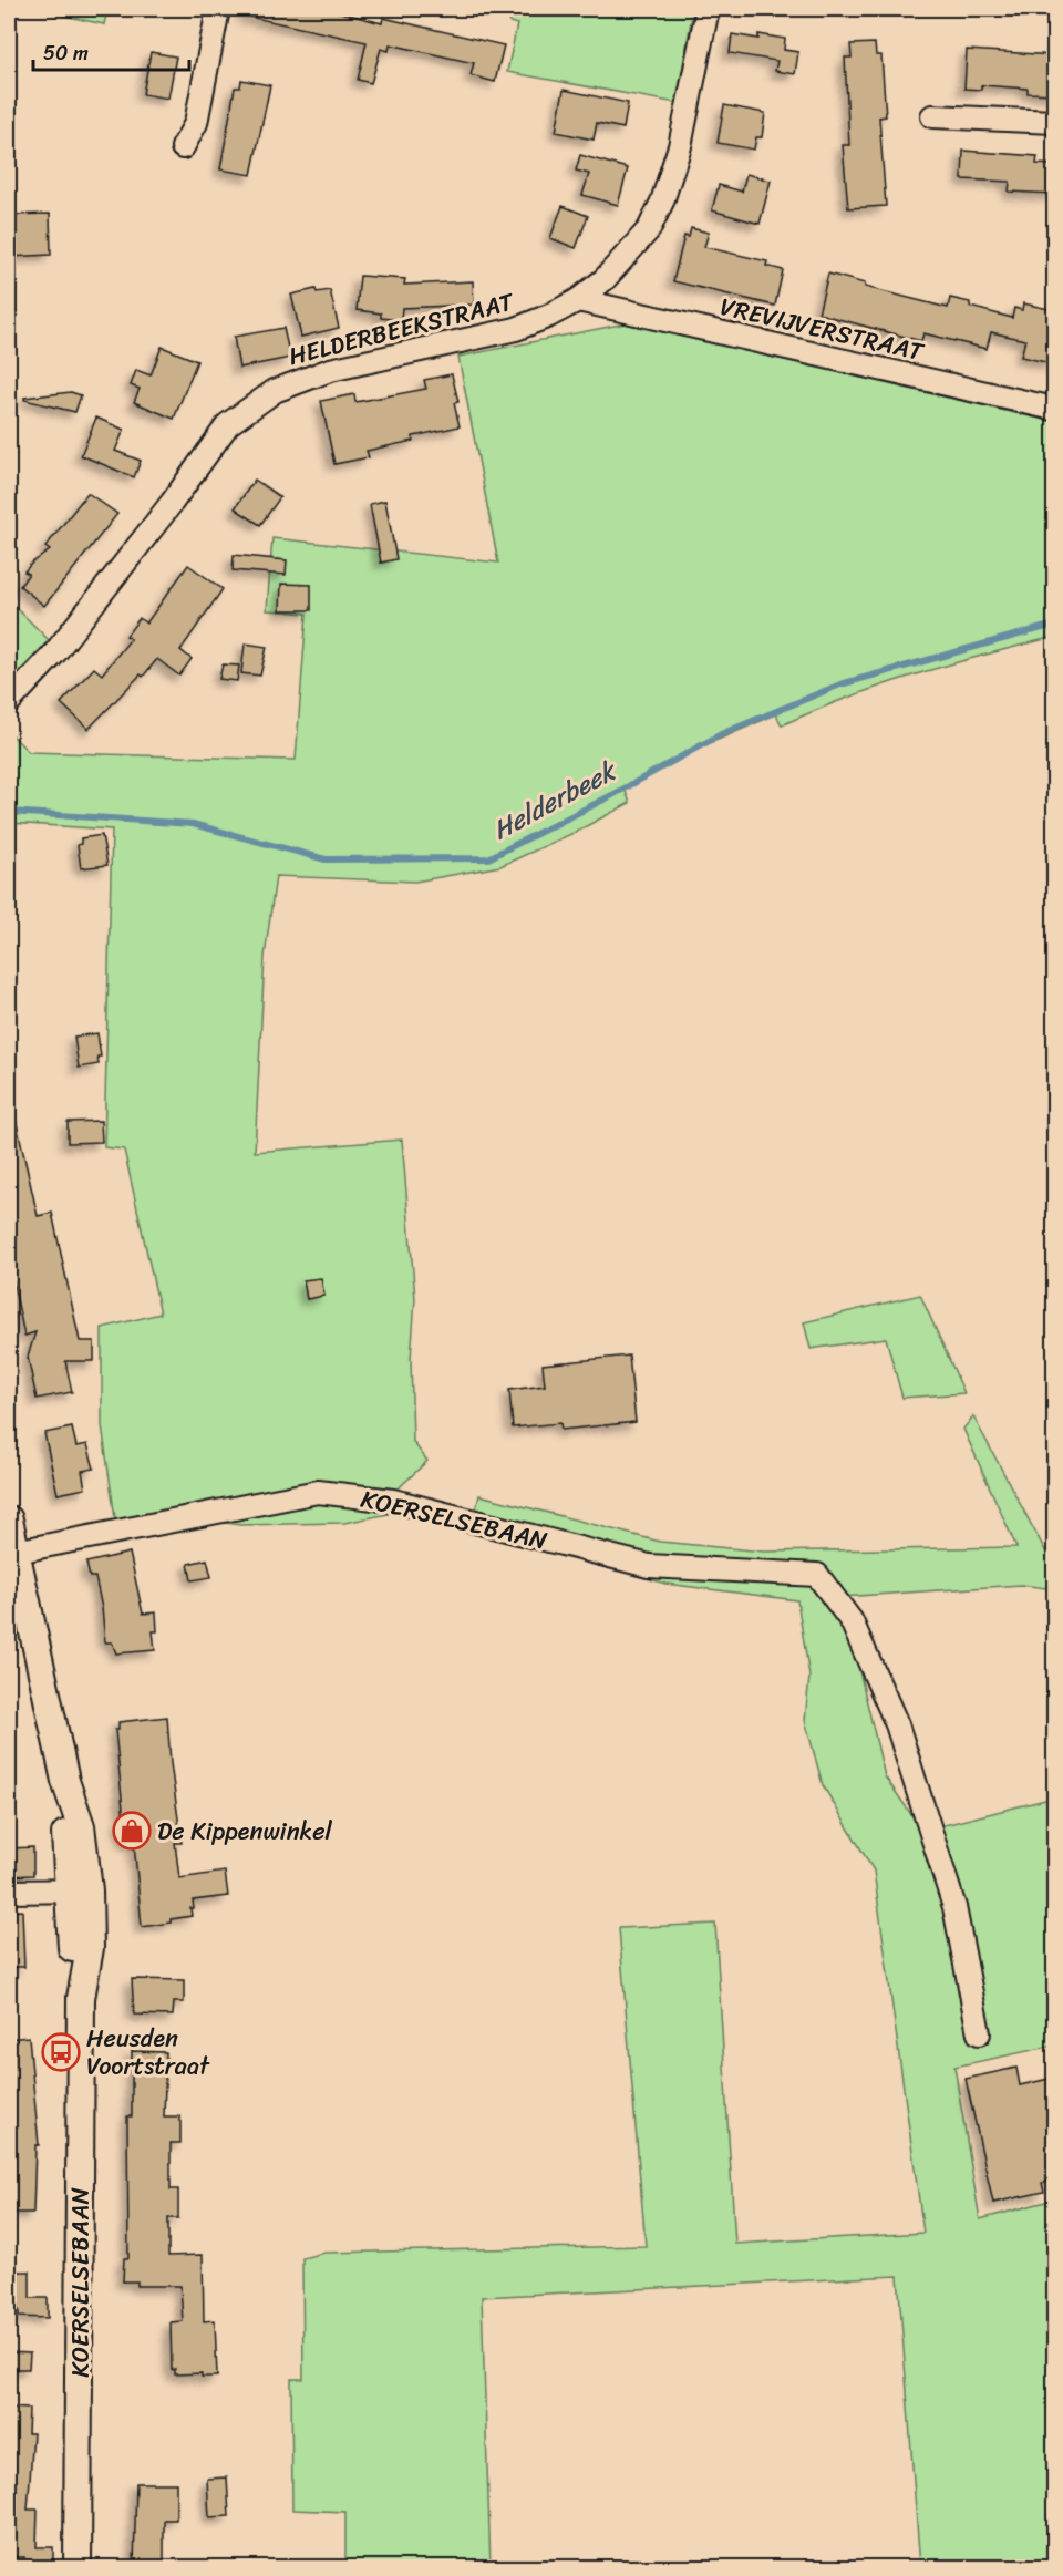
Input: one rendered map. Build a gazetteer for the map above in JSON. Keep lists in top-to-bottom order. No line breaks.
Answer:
{"streets":{"street":["HELDERBEEKSTRAAT","VREVIJVERSTRAAT","KOERSELSEBAAN"]},"crossings":[["HELDERBEEKSTRAAT","VREVIJVERSTRAAT"]],"water":["Helderbeek"],"places":{"shop":["De Kippenwinkel"],"bus stop":["Heusden Voortstraat"]},"scale_bar":"50 m"}
